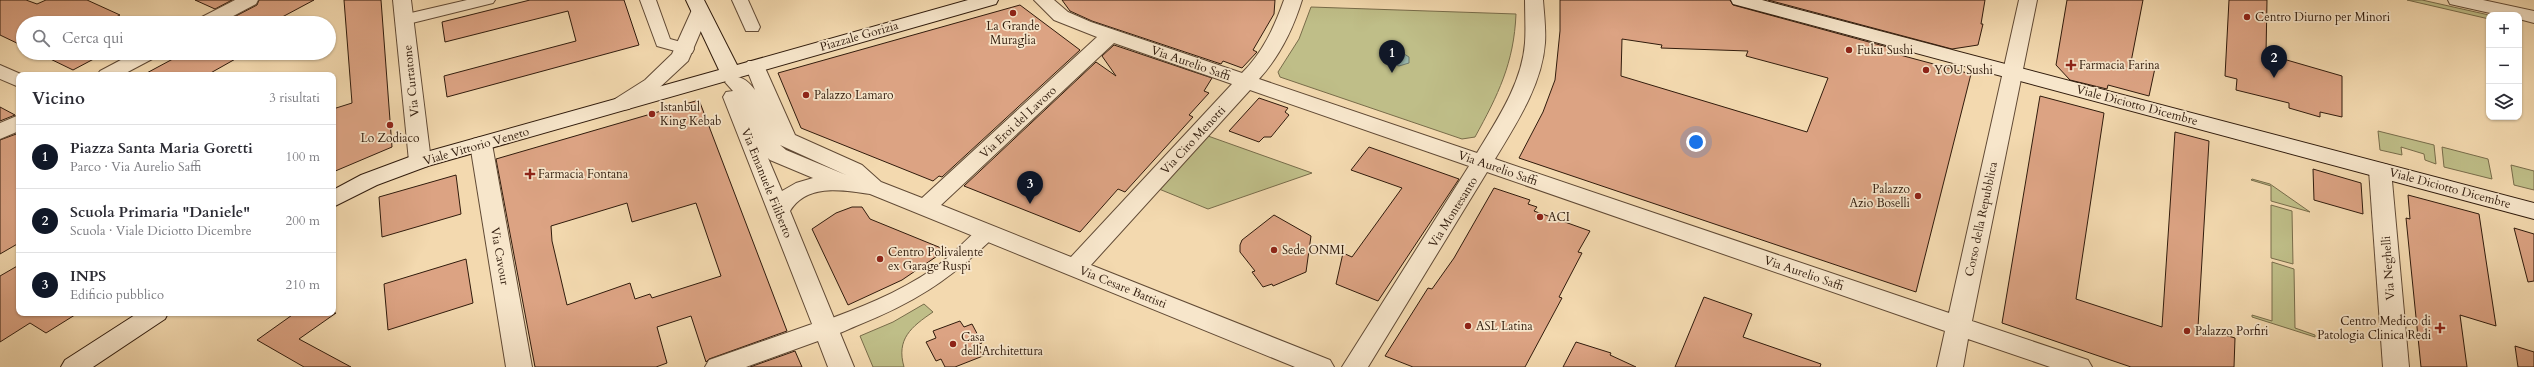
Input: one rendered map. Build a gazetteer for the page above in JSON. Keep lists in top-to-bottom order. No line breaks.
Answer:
{"streets":{"street":["Piazzale Gorizia","Via Aurelio Saffi","Via Curtatone","Viale Diciotto Dicembre","Via Eroi del Lavoro","Via Ciro Menotti","Viale Vittorio Veneto","Via Emanuele Filiberto","Via Montesanto","Corso della Repubblica","Via Cavour","Via Neghelli","Via Cesare Battisti"]},"crossings":[["Piazzale Gorizia","Viale Vittorio Veneto"],["Piazzale Gorizia","Via Emanuele Filiberto"],["Via Aurelio Saffi","Via Eroi del Lavoro"],["Via Aurelio Saffi","Via Ciro Menotti"],["Via Aurelio Saffi","Via Montesanto"],["Via Aurelio Saffi","Corso della Repubblica"],["Via Curtatone","Viale Vittorio Veneto"],["Viale Diciotto Dicembre","Corso della Repubblica"],["Viale Diciotto Dicembre","Via Neghelli"],["Via Eroi del Lavoro","Via Cesare Battisti"],["Via Ciro Menotti","Via Cesare Battisti"],["Viale Vittorio Veneto","Via Emanuele Filiberto"],["Viale Vittorio Veneto","Via Cavour"]],"places":{"other":["La Grande Muraglia","Centro Diurno per Minori","Fuku Sushi","YOU Sushi","Palazzo Lamaro","Istanbul King Kebab","Lo Zodiaco","Palazzo Azio Boselli","ACI","Sede ONMI","Centro Polivalente ex Garage Ruspi","ASL Latina","Palazzo Porfiri","Casa dell'Architettura"],"health":["Farmacia Farina","Farmacia Fontana","Centro Medico di Patologia Clinica Redi"]},"page":{"map_buttons":["+","−"],"search":"Cerca qui","pins":["1","2","3"],"heading":["Vicino","3 risultati"],"list":[{"mark":"1","name":"Piazza Santa Maria Goretti","note":"Parco · Via Aurelio Saffi","value":"100 m"},{"mark":"2","name":"Scuola Primaria \"Daniele\"","note":"Scuola · Viale Diciotto Dicembre","value":"200 m"},{"mark":"3","name":"INPS","note":"Edificio pubblico","value":"210 m"}]}}
